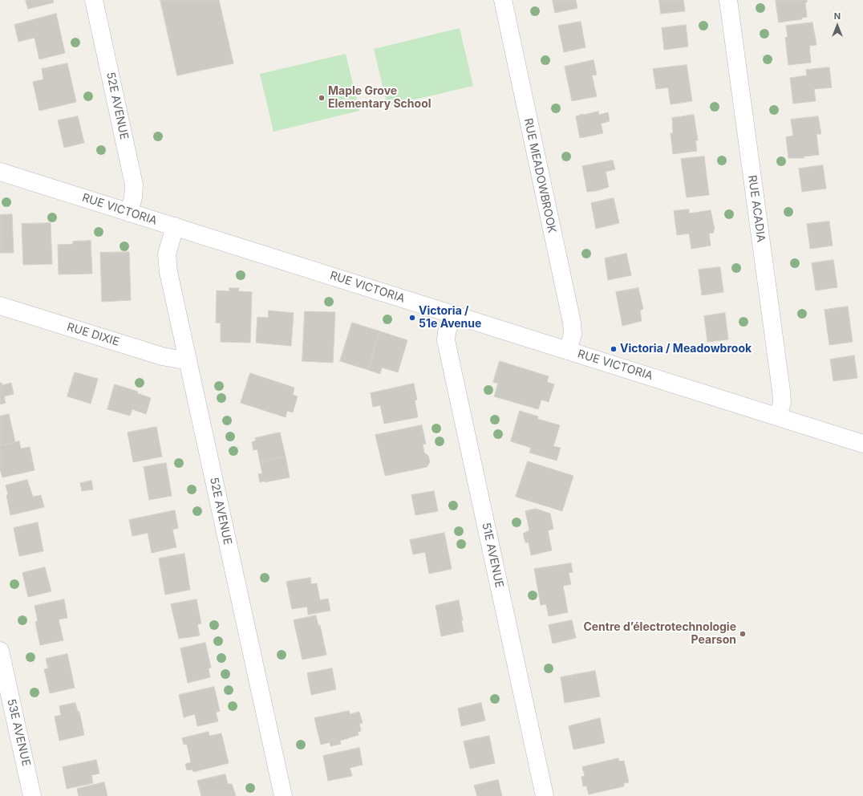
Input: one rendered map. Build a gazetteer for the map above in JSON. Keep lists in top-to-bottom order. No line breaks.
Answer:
{"streets":{"street":["52E AVENUE","RUE MEADOWBROOK","RUE ACADIA","RUE VICTORIA","RUE DIXIE","51E AVENUE","53E AVENUE"]},"crossings":[["52E AVENUE","RUE VICTORIA"],["52E AVENUE","RUE DIXIE"],["RUE MEADOWBROOK","RUE VICTORIA"],["RUE ACADIA","RUE VICTORIA"],["RUE VICTORIA","51E AVENUE"]],"places":["Maple Grove Elementary School","Victoria / 51e Avenue","Victoria / Meadowbrook","Centre d’électrotechnologie Pearson"],"north":"top"}
